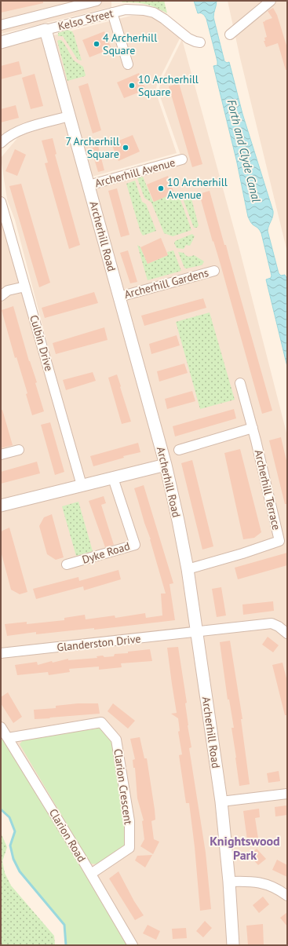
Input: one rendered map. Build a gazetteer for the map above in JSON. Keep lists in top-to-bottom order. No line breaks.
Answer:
{"streets":{"street":["Kelso Street","Archerhill Avenue","Archerhill Road","Archerhill Gardens","Culbin Drive","Archerhill Terrace","Dyke Road","Glanderston Drive","Clarion Crescent","Clarion Road"]},"crossings":[["Kelso Street","Archerhill Road"],["Archerhill Avenue","Archerhill Road"],["Archerhill Road","Archerhill Gardens"],["Archerhill Road","Archerhill Terrace"],["Archerhill Road","Glanderston Drive"],["Clarion Crescent","Clarion Road"]],"districts":["Knightswood Park"],"water":["Forth and Clyde Canal"],"places":["4 Archerhill Square","10 Archerhill Square","7 Archerhill Square","10 Archerhill Avenue"]}
